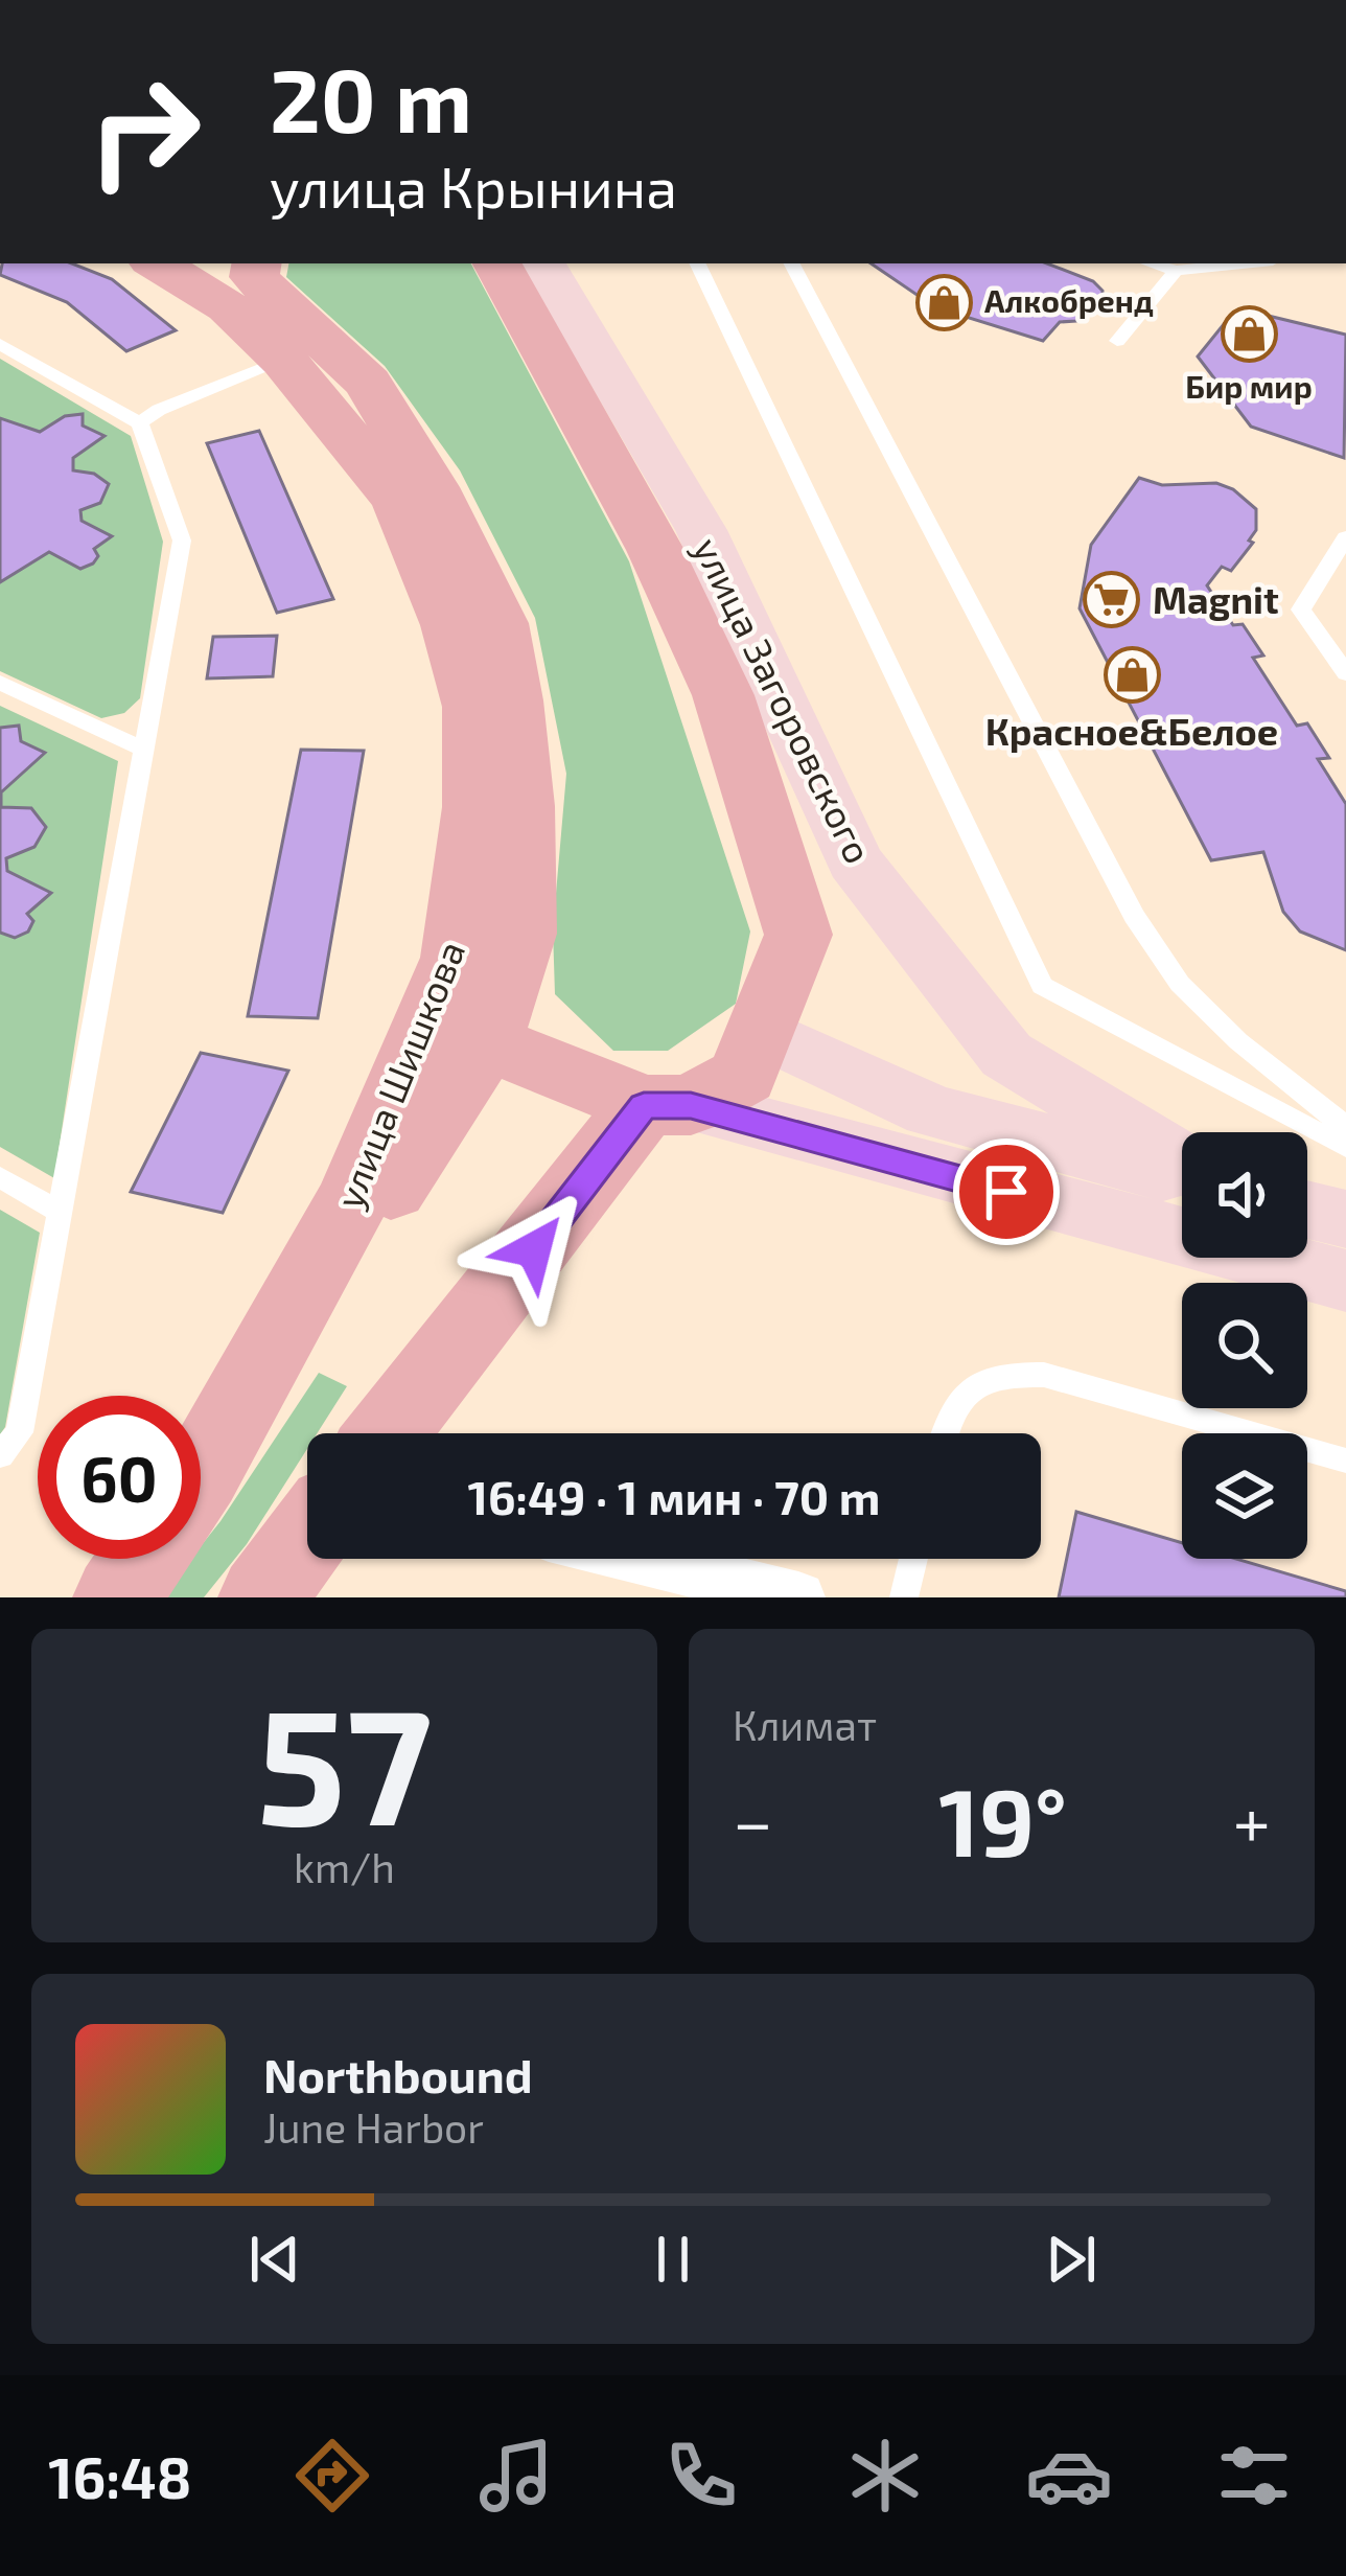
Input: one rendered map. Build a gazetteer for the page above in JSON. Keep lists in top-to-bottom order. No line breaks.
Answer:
{"streets":{"main road":["улица Шишкова"],"street":["улица Загоровского"]},"places":{"shop":["Алкобренд","Бир мир","Красное&Белое"],"supermarket":["Magnit"]},"page":{"turn":["20 m","улица Крынина"],"limit":"60","trip":"16:49 · 1 мин · 70 m","tile":[["57","km/h"],"Климат"],"heat":["−","19°","+"],"song":["Northbound","June Harbor"],"tabs":"16:48"}}
